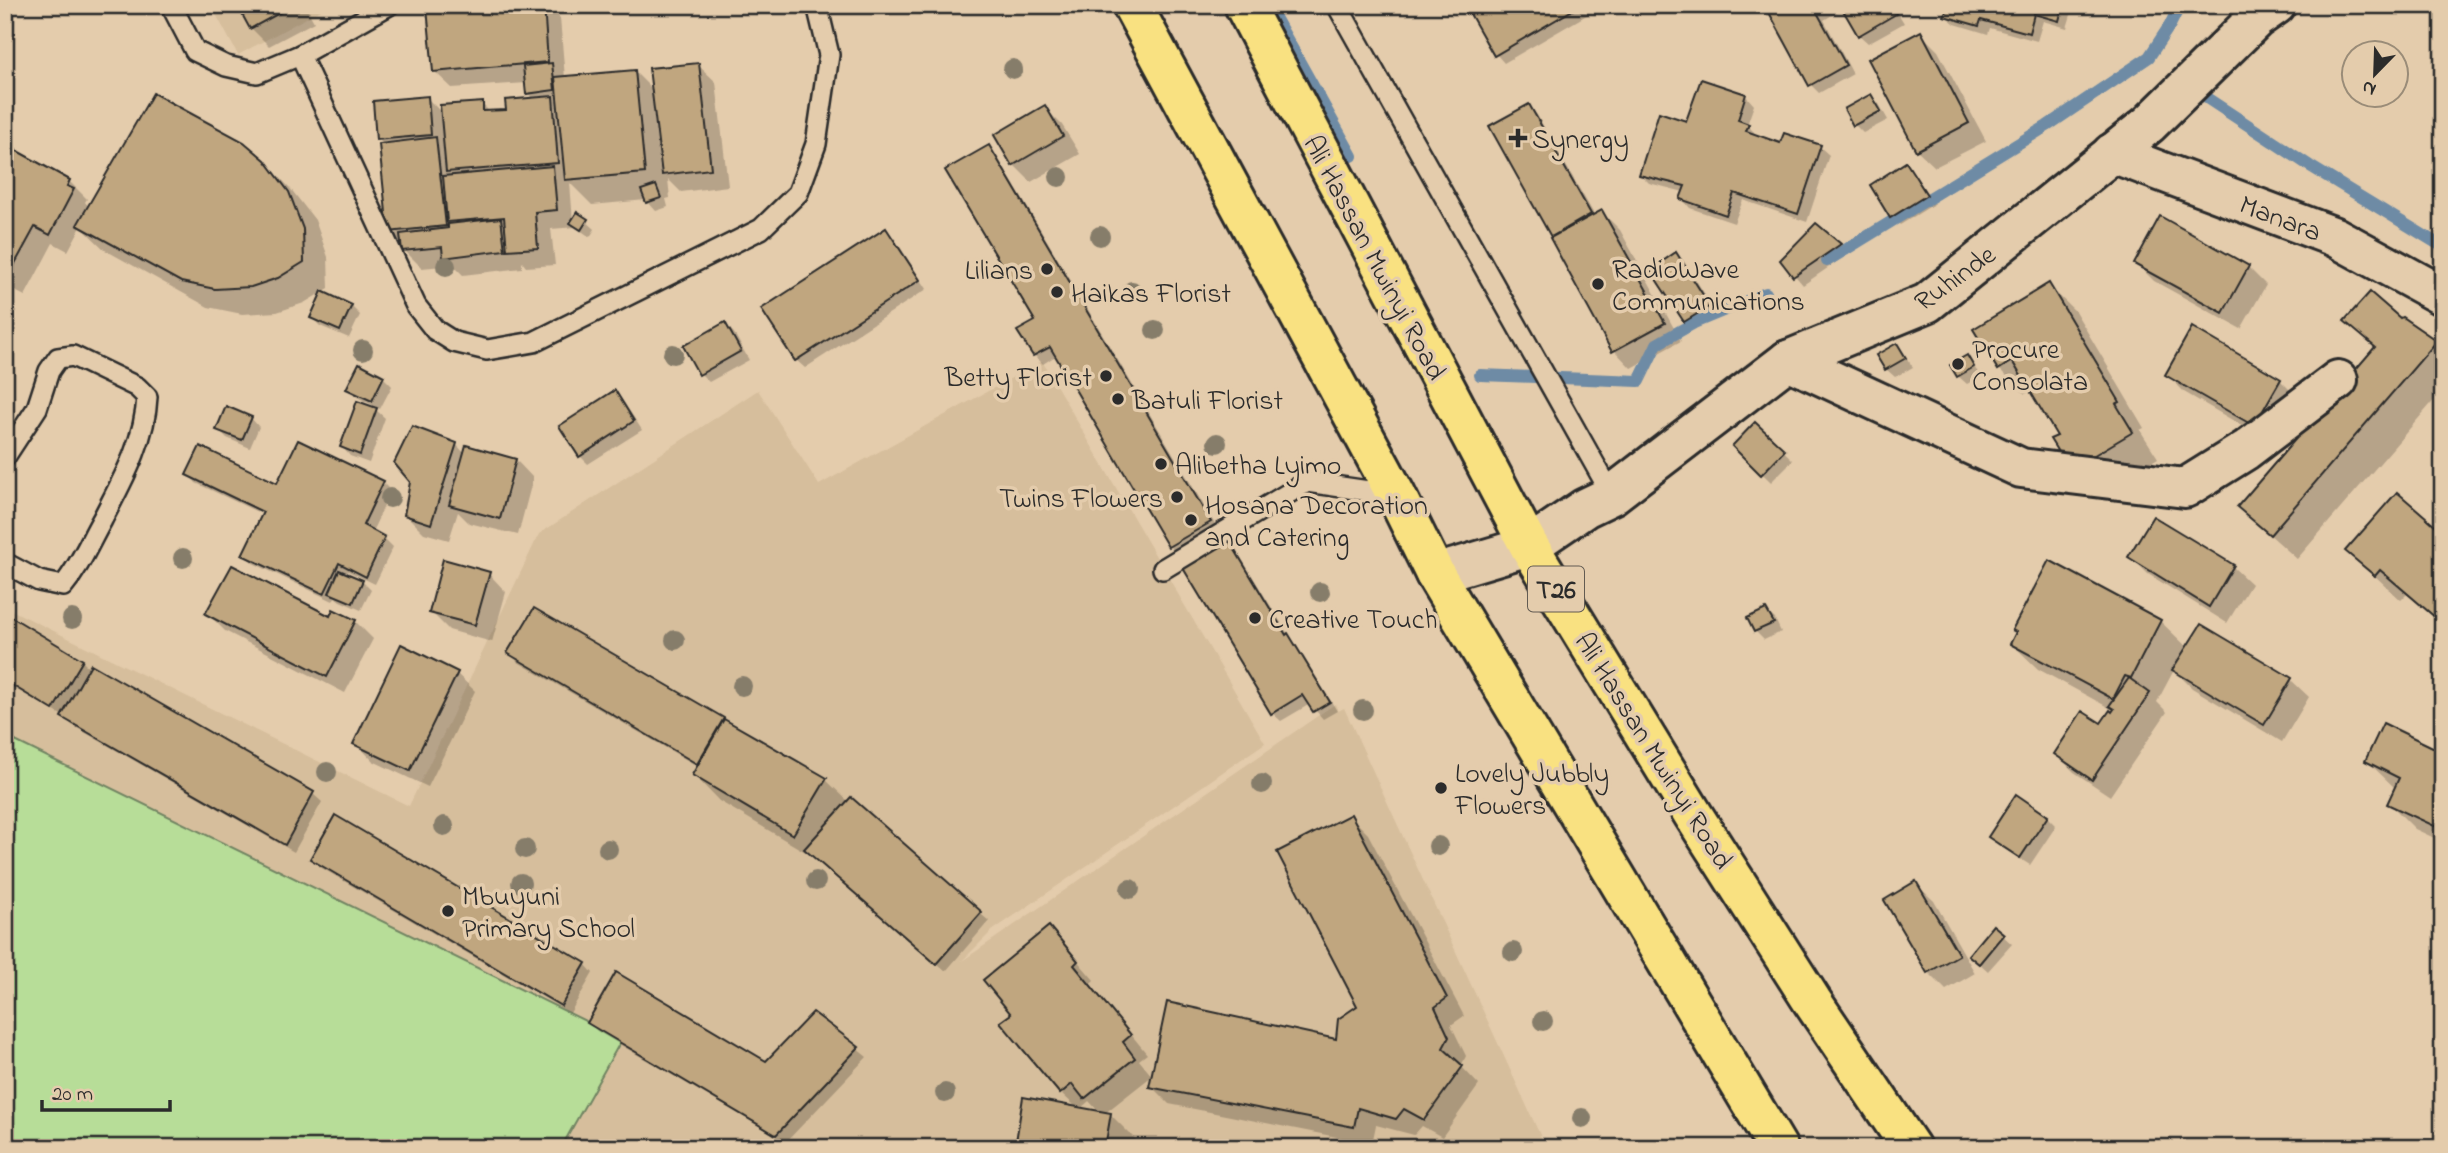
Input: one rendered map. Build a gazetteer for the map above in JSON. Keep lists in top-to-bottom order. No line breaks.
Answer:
{"streets":{"highway":["Ali Hassan Mwinyi Road","T26"],"street":["Manara","Ruhinde"]},"crossings":[["Manara","Ruhinde"],["Ali Hassan Mwinyi Road","Ruhinde"]],"places":{"health":["Synergy"],"other":["Lilians","RadioWave Communications","Haikas Florist","Procure Consolata","Betty Florist","Batuli Florist","Alibetha Lyimo","Twins Flowers","Hosana Decoration and Catering","Creative Touch","Lovely Jubbly Flowers","Mbuyuni Primary School"]},"scale_bar":"20 m","north":"bottom left"}
